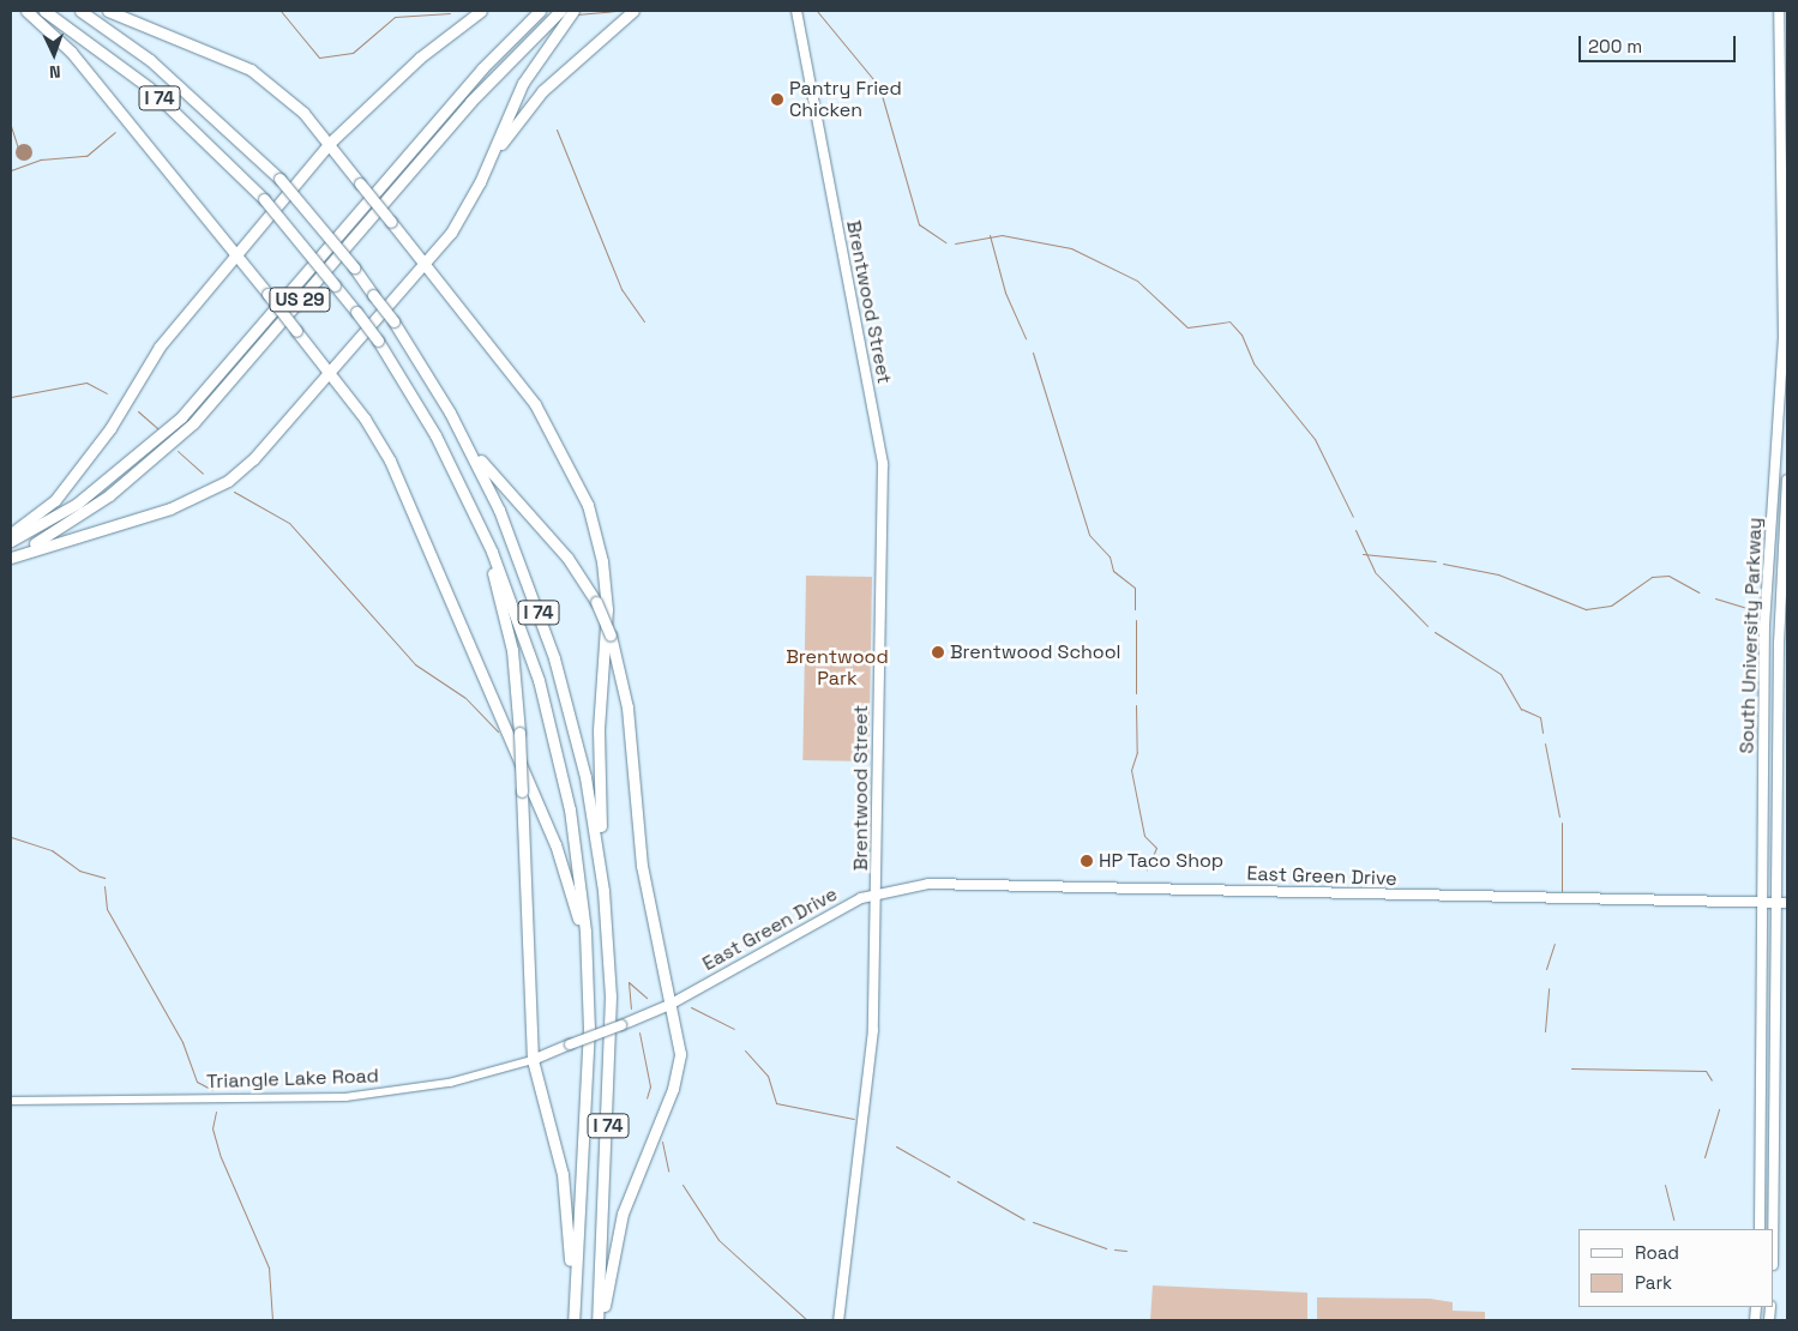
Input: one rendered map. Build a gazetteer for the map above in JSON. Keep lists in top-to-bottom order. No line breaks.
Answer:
{"streets":{"highway":["I 74","US 29"],"main road":["Brentwood Street","South University Parkway","East Green Drive","Triangle Lake Road"]},"crossings":[["Brentwood Street","East Green Drive"],["South University Parkway","East Green Drive"],["East Green Drive","Triangle Lake Road"]],"parks":["Brentwood Park"],"places":["Pantry Fried Chicken","Brentwood School","HP Taco Shop"],"legend":["Road","Park"],"scale_bar":"200 m","north":"bottom"}
